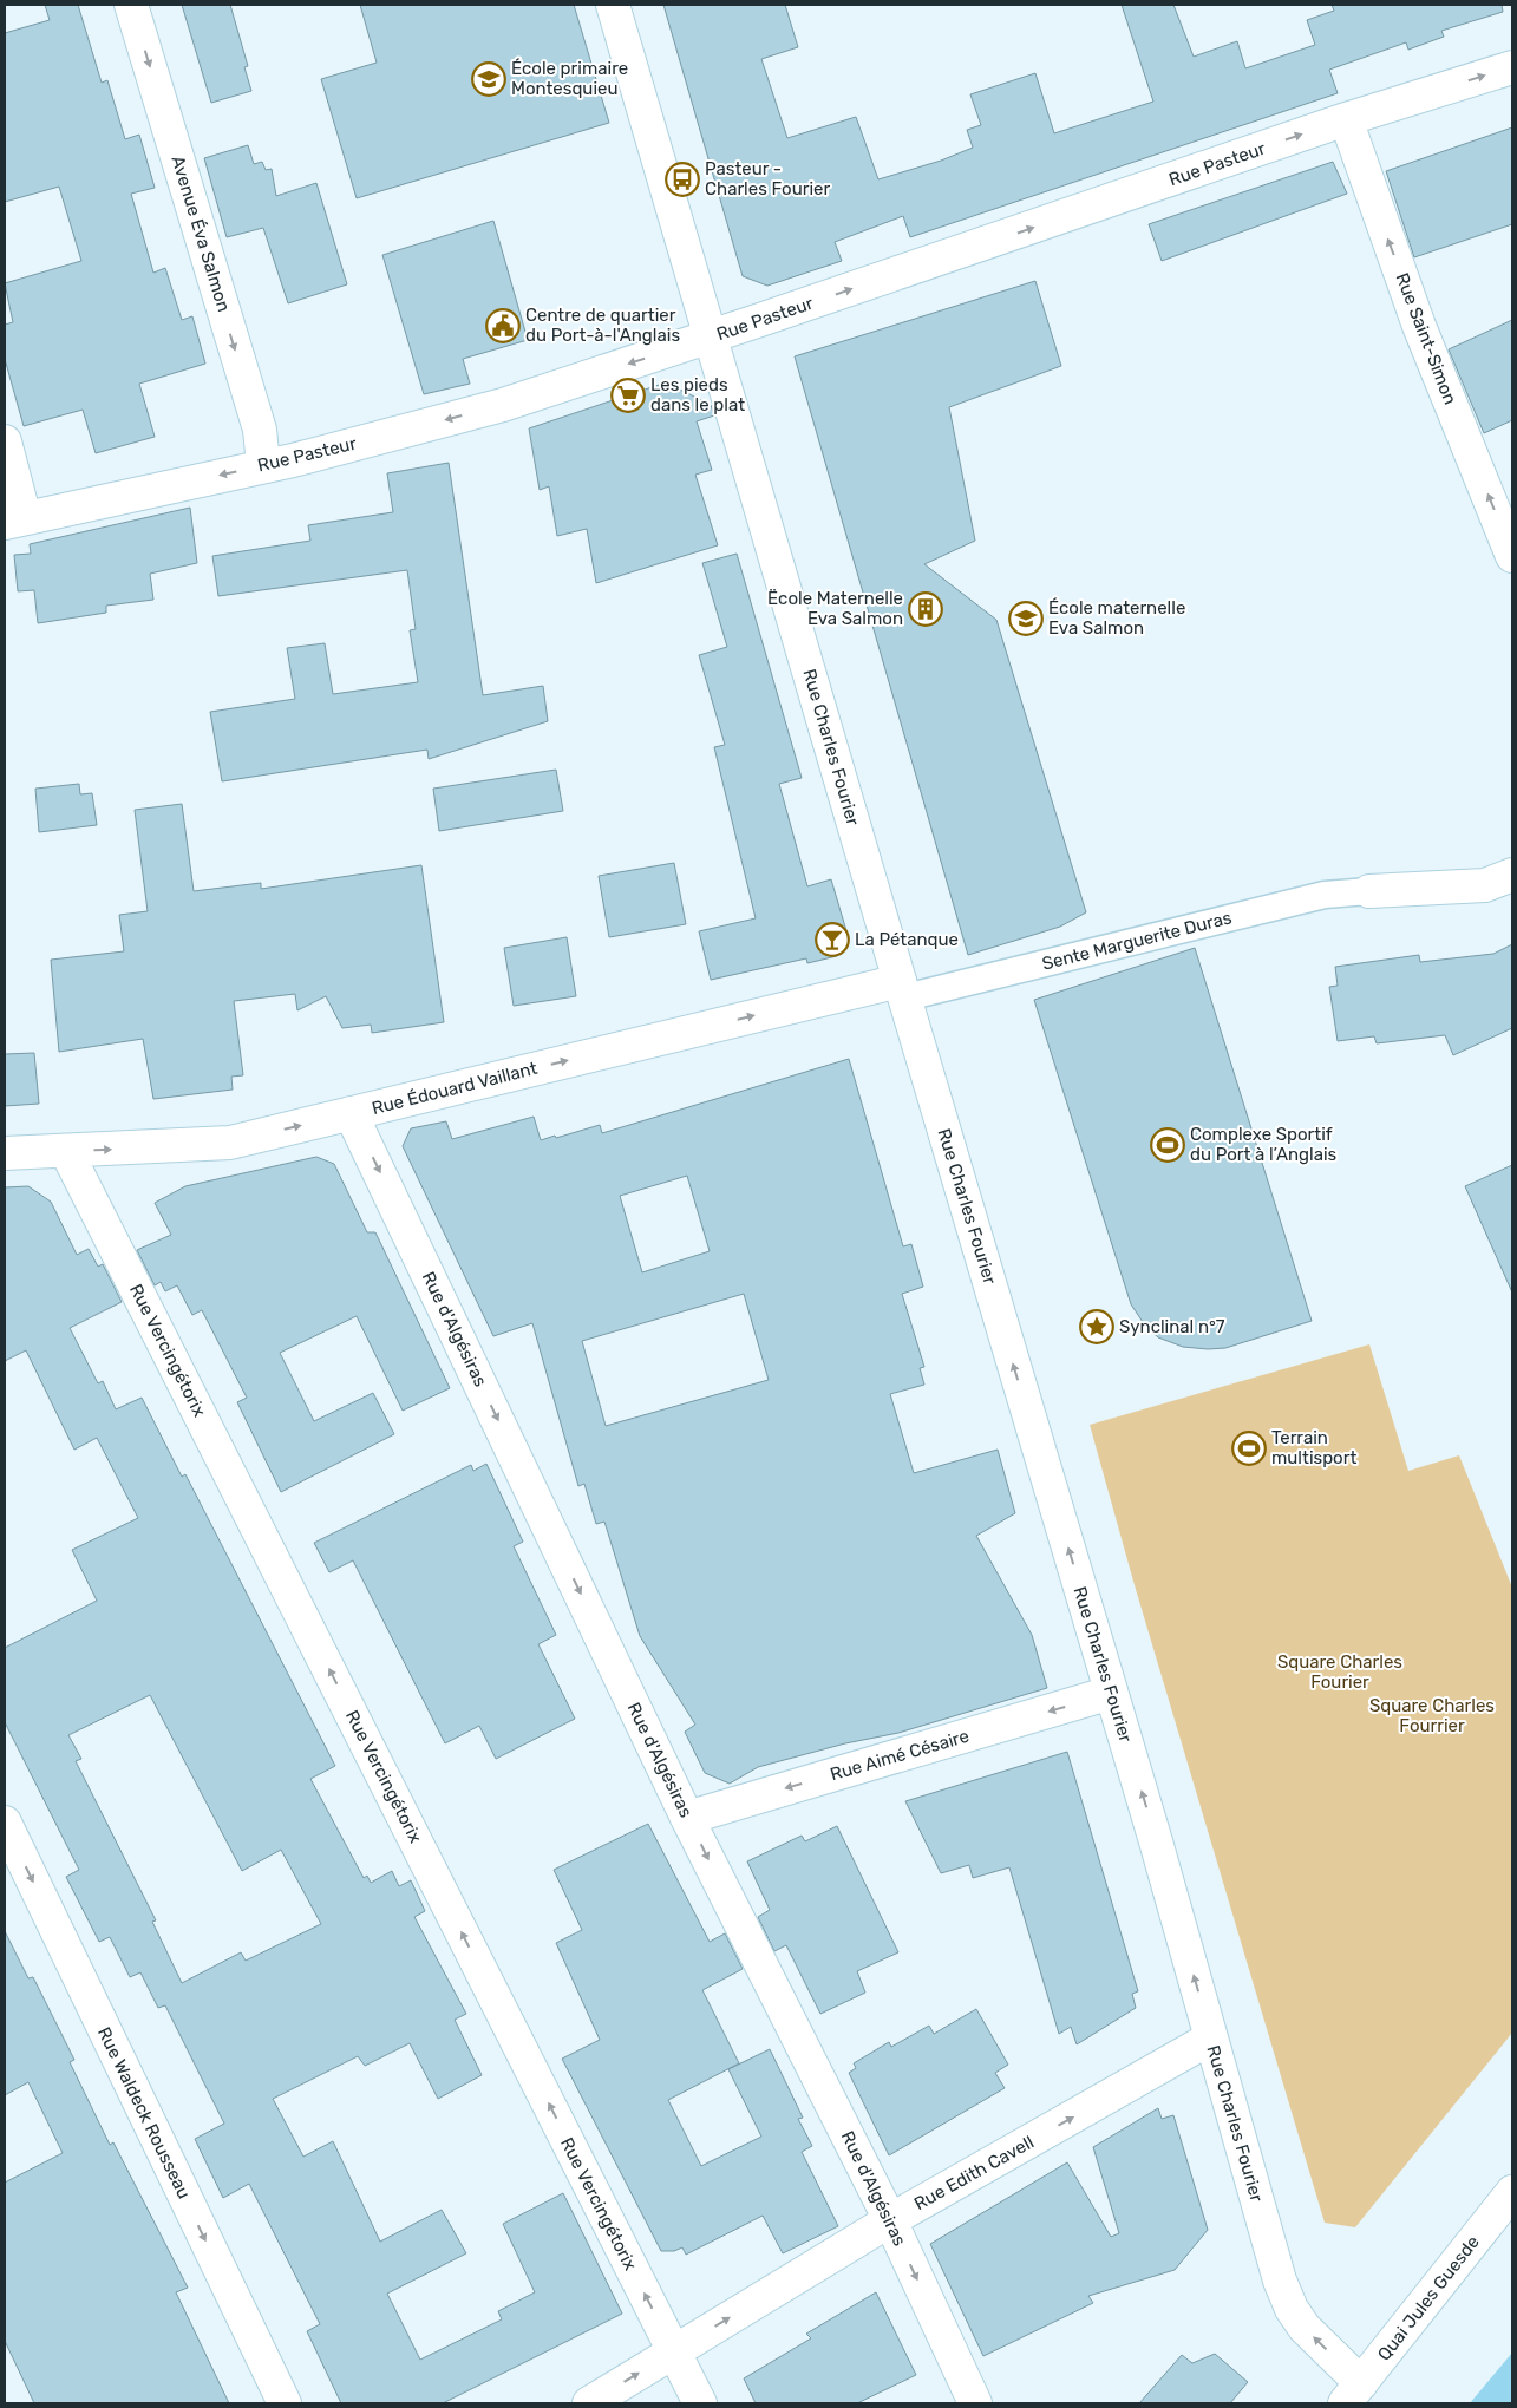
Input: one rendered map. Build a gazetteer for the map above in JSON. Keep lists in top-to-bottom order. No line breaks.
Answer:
{"streets":{"street":["Rue Pasteur","Avenue Éva Salmon","Rue Saint-Simon","Rue Charles Fourier","Sente Marguerite Duras","Rue Édouard Vaillant","Rue d'Algésiras","Rue Vercingétorix","Rue Aimé Césaire","Rue Waldeck Rousseau","Rue Edith Cavell","Quai Jules Guesde"]},"crossings":[["Rue Pasteur","Avenue Éva Salmon"],["Rue Pasteur","Rue Saint-Simon"],["Rue Pasteur","Rue Charles Fourier"],["Rue Charles Fourier","Sente Marguerite Duras"],["Rue Charles Fourier","Rue Édouard Vaillant"],["Rue Charles Fourier","Rue Aimé Césaire"],["Rue Charles Fourier","Rue Edith Cavell"],["Rue Charles Fourier","Quai Jules Guesde"],["Sente Marguerite Duras","Rue Édouard Vaillant"],["Rue Édouard Vaillant","Rue d'Algésiras"],["Rue Édouard Vaillant","Rue Vercingétorix"],["Rue d'Algésiras","Rue Aimé Césaire"],["Rue d'Algésiras","Rue Edith Cavell"],["Rue Vercingétorix","Rue Edith Cavell"]],"one_way":["Avenue Éva Salmon","Rue Saint-Simon","Rue Charles Fourier","Rue Édouard Vaillant","Rue d'Algésiras","Rue Vercingétorix","Rue Aimé Césaire","Rue Waldeck Rousseau","Rue Edith Cavell"],"parks":["Square Charles Fourier","Square Charles Fourrier"],"places":{"school or university":["École primaire Montesquieu","École maternelle Eva Salmon"],"bus stop":["Pasteur - Charles Fourier"],"public building":["Centre de quartier du Port-à-l'Anglais"],"supermarket":["Les pieds dans le plat"],"building":["Ëcole Maternelle Eva Salmon"],"bar":["La Pétanque"],"sports":["Complexe Sportif du Port à l’Anglais","Terrain multisport"],"place":["Synclinal n°7"]}}
